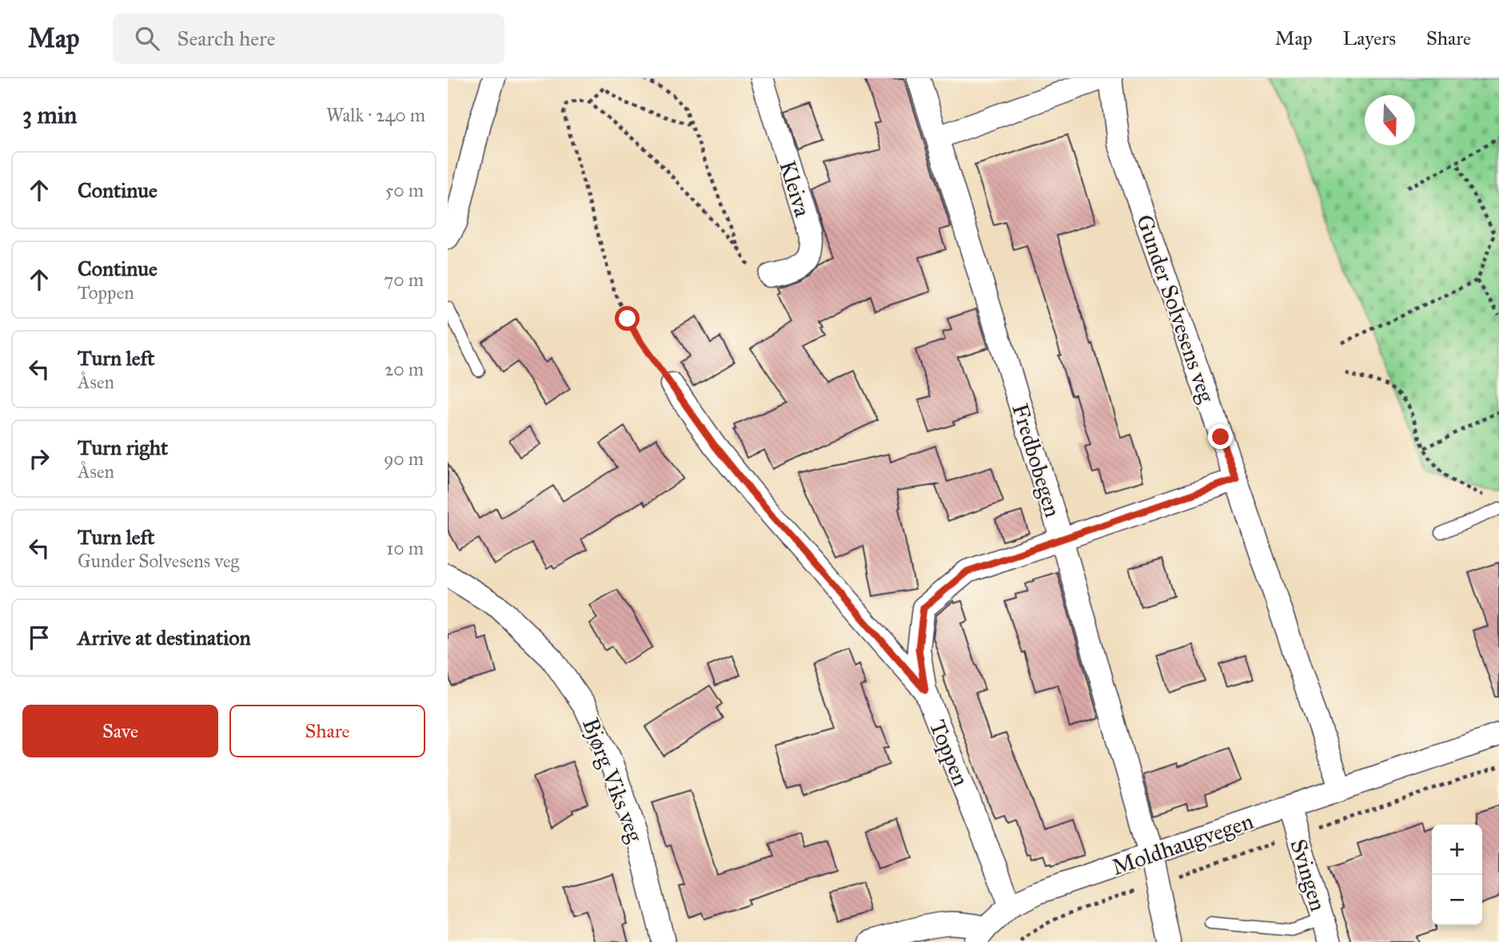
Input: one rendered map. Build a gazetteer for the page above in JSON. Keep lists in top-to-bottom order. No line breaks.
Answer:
{"streets":{"street":["Kleiva","Gunder Solvesens veg","Fredbobegen","Toppen","Bjørg Viks veg","Moldhaugvegen","Svingen"]},"crossings":[["Gunder Solvesens veg","Moldhaugvegen"],["Fredbobegen","Moldhaugvegen"],["Toppen","Moldhaugvegen"],["Moldhaugvegen","Svingen"]],"north":"bottom","page":{"header":"Map","search":"Search here","nav":["Map","Layers","Share"],"heading":["3 min","Walk · 240 m"],"list":[["Continue","50 m"],["Continue","Toppen","70 m"],["Turn left","Åsen","20 m"],["Turn right","Åsen","90 m"],["Turn left","Gunder Solvesens veg","10 m"],"Arrive at destination"],"buttons":["Save","Share"],"map_buttons":["+","−"]}}
